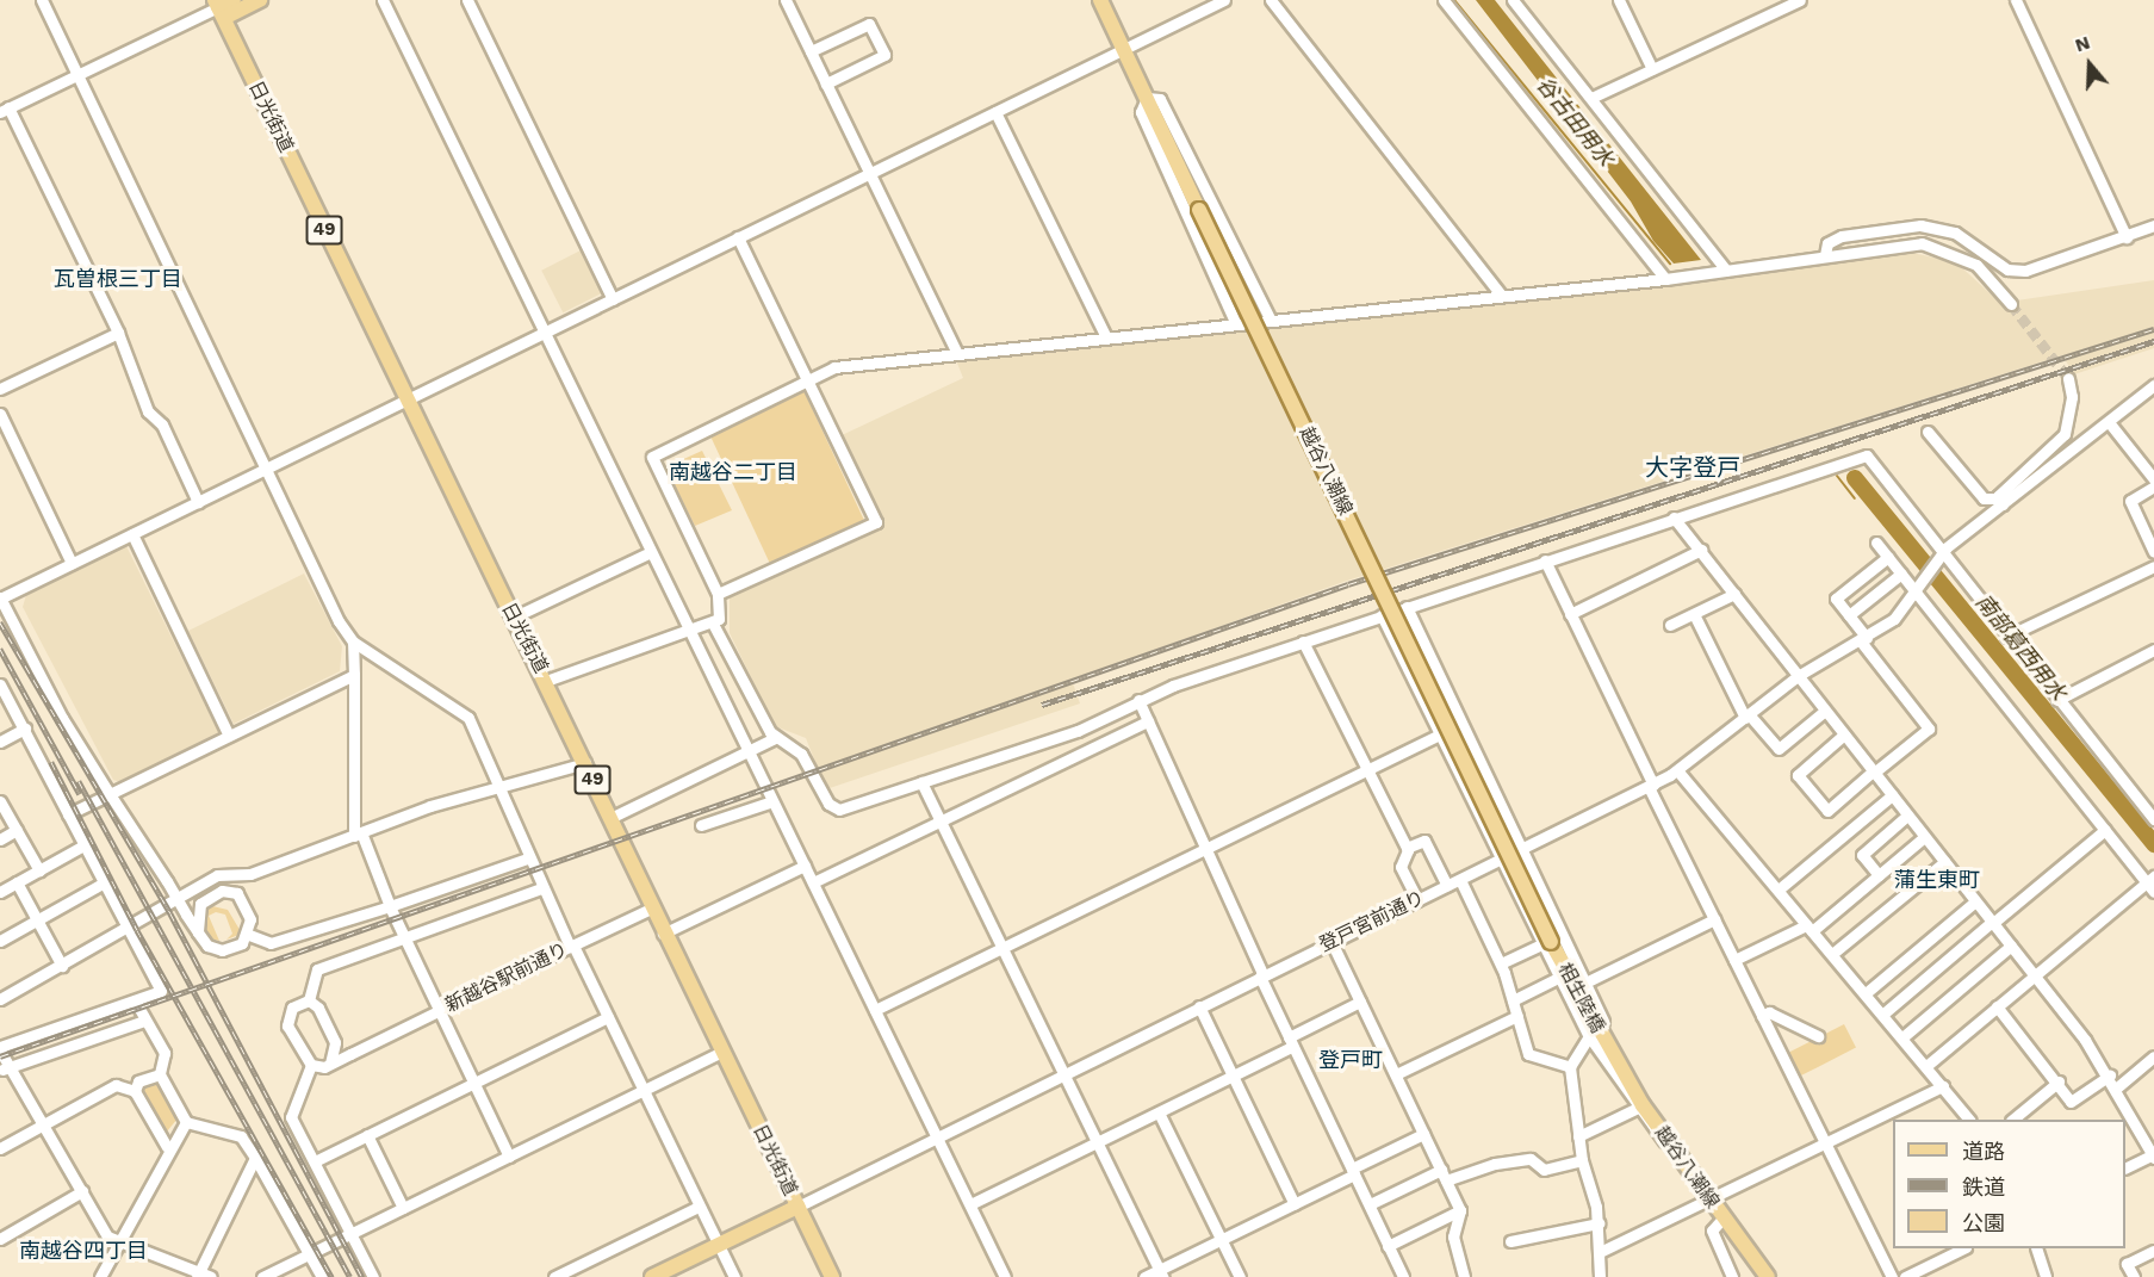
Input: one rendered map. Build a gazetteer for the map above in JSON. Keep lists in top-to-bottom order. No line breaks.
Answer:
{"streets":{"main road":["日光街道","49","越谷八潮線","相生陸橋"],"street":["登戸宮前通り","新越谷駅前通り"]},"crossings":[["日光街道","登戸宮前通り"],["日光街道","新越谷駅前通り"],["越谷八潮線","相生陸橋"]],"districts":["瓦曽根三丁目","大字登戸","南越谷二丁目","蒲生東町","登戸町","南越谷四丁目"],"water":["谷古田用水","南部葛西用水"],"legend":["道路","鉄道","公園"],"north":"top"}
